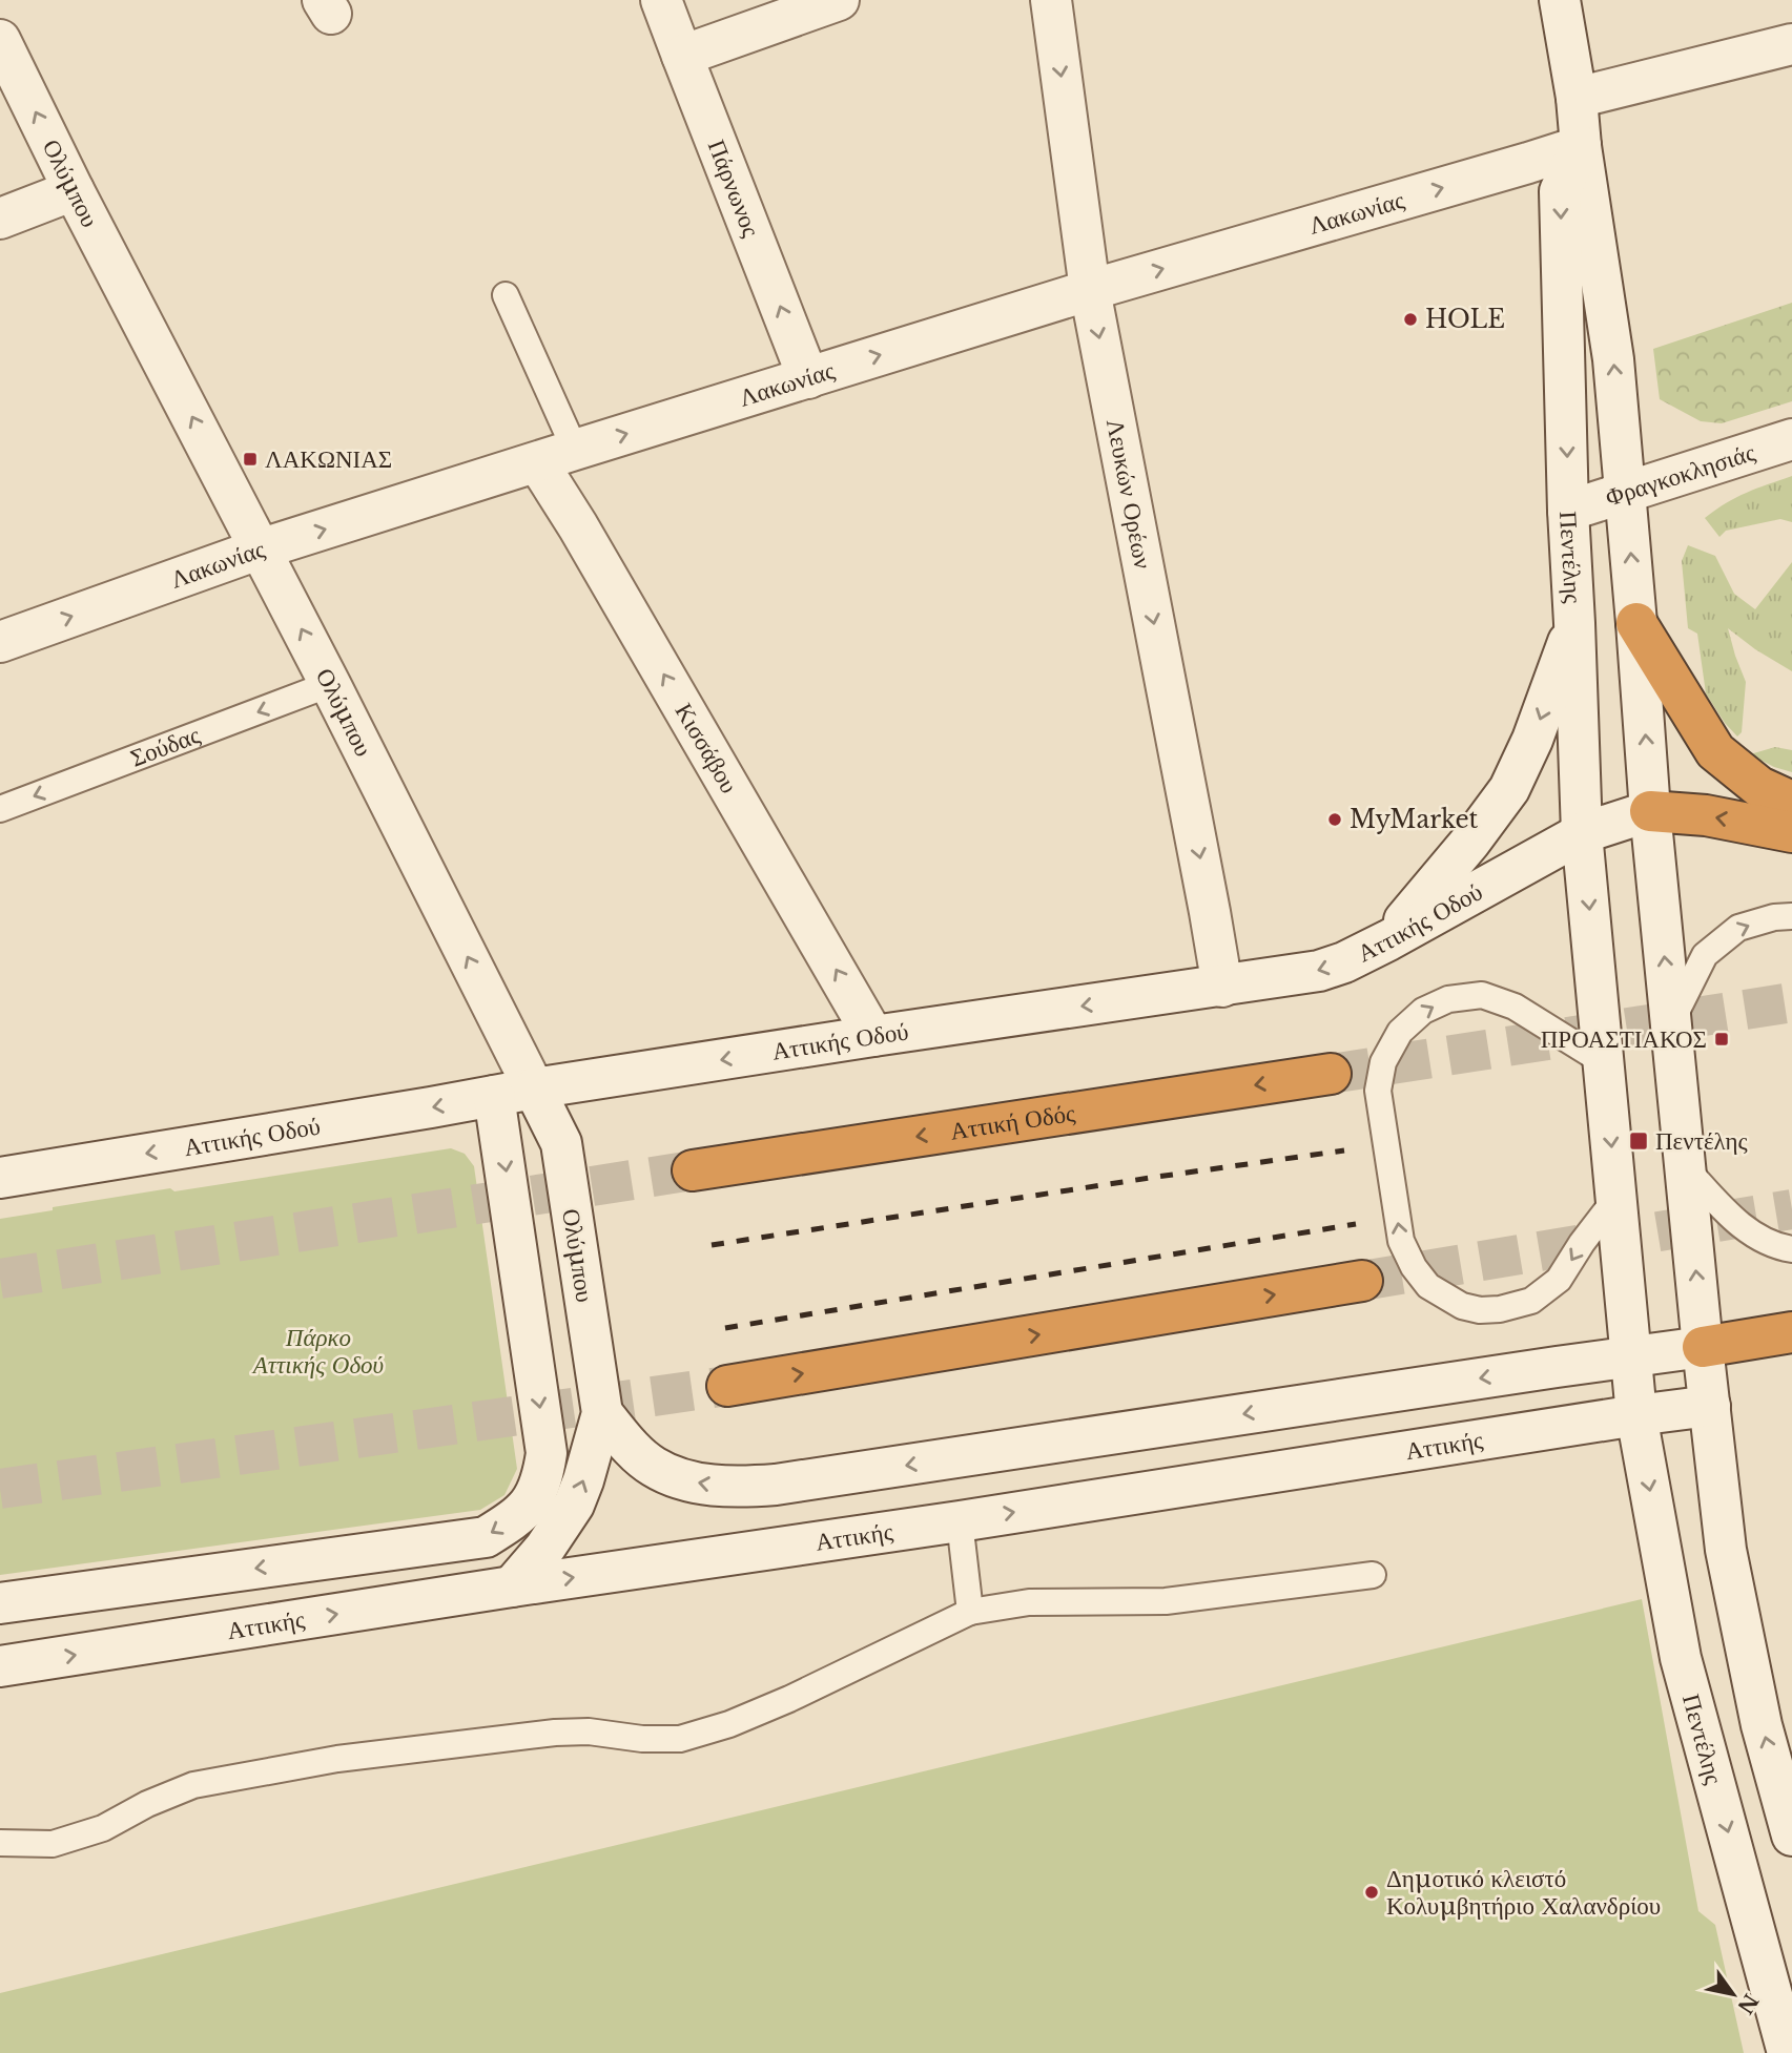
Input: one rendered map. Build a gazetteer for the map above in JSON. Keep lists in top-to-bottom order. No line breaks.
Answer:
{"streets":{"highway":["Αττική Οδός"],"main road":["Ολύμπου","Πάρνωνος","Λακωνίας","Φραγκοκλησιάς","Λευκών Ορέων","Πεντέλης","Κισσάβου","Αττικής Οδού","Αττικής"],"lane":["Σούδας"]},"crossings":[["Ολύμπου","Λακωνίας"],["Ολύμπου","Σούδας"],["Ολύμπου","Αττικής Οδού"],["Πάρνωνος","Λακωνίας"],["Λακωνίας","Λευκών Ορέων"],["Λακωνίας","Πεντέλης"],["Λακωνίας","Κισσάβου"],["Φραγκοκλησιάς","Πεντέλης"],["Λευκών Ορέων","Αττικής Οδού"],["Πεντέλης","Αττικής Οδού"],["Πεντέλης","Αττικής"],["Κισσάβου","Αττικής Οδού"]],"one_way":["Ολύμπου","Πάρνωνος","Λακωνίας","Λευκών Ορέων","Σούδας","Κισσάβου","Αττικής Οδού"],"parks":["Πάρκο Αττικής Οδού"],"places":{"other":["HOLE","MyMarket","Δημοτικό κλειστό Κολυμβητήριο Χαλανδρίου"],"transit":["ΛΑΚΩΝΙΑΣ","ΠΡΟΑΣΤΙΑΚΟΣ","Πεντέλης"]},"north":"bottom right"}
